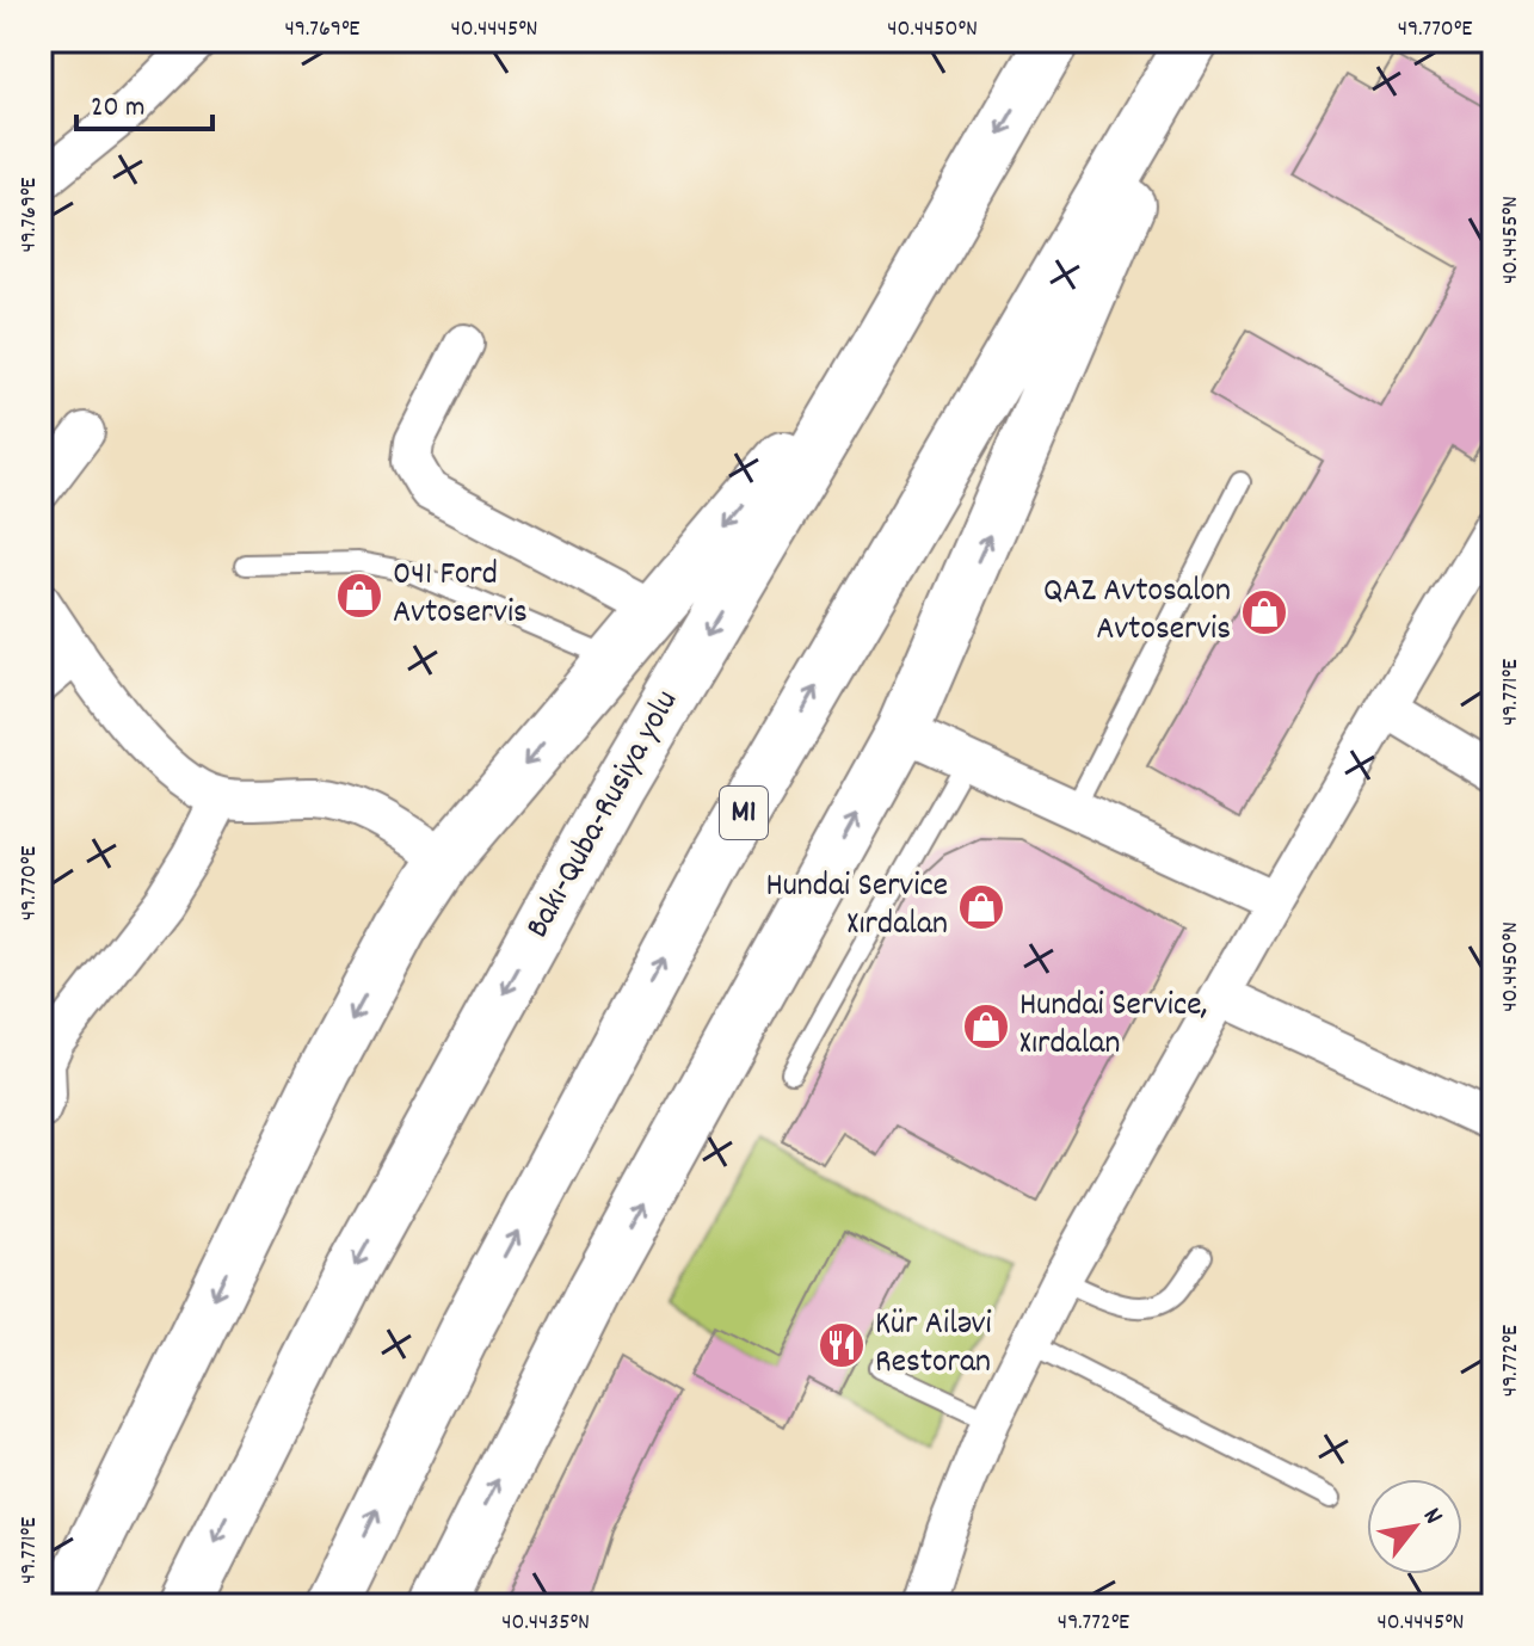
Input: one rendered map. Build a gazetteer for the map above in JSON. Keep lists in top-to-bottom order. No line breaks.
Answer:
{"streets":{"highway":["M1","Bakı-Quba-Rusiya yolu"]},"places":{"shop":["041 Ford Avtoservis","QAZ Avtosalon Avtoservis","Hundai Service Xırdalan","Hundai Service, Xırdalan"],"restaurant":["Kür Ailəvi Restoran"]},"scale_bar":"20 m","north":"top right","coordinates":["49.769°E","40.4445°N","40.4450°N","49.770°E","40.4455°N","49.771°E","49.772°E","40.4435°N"]}
